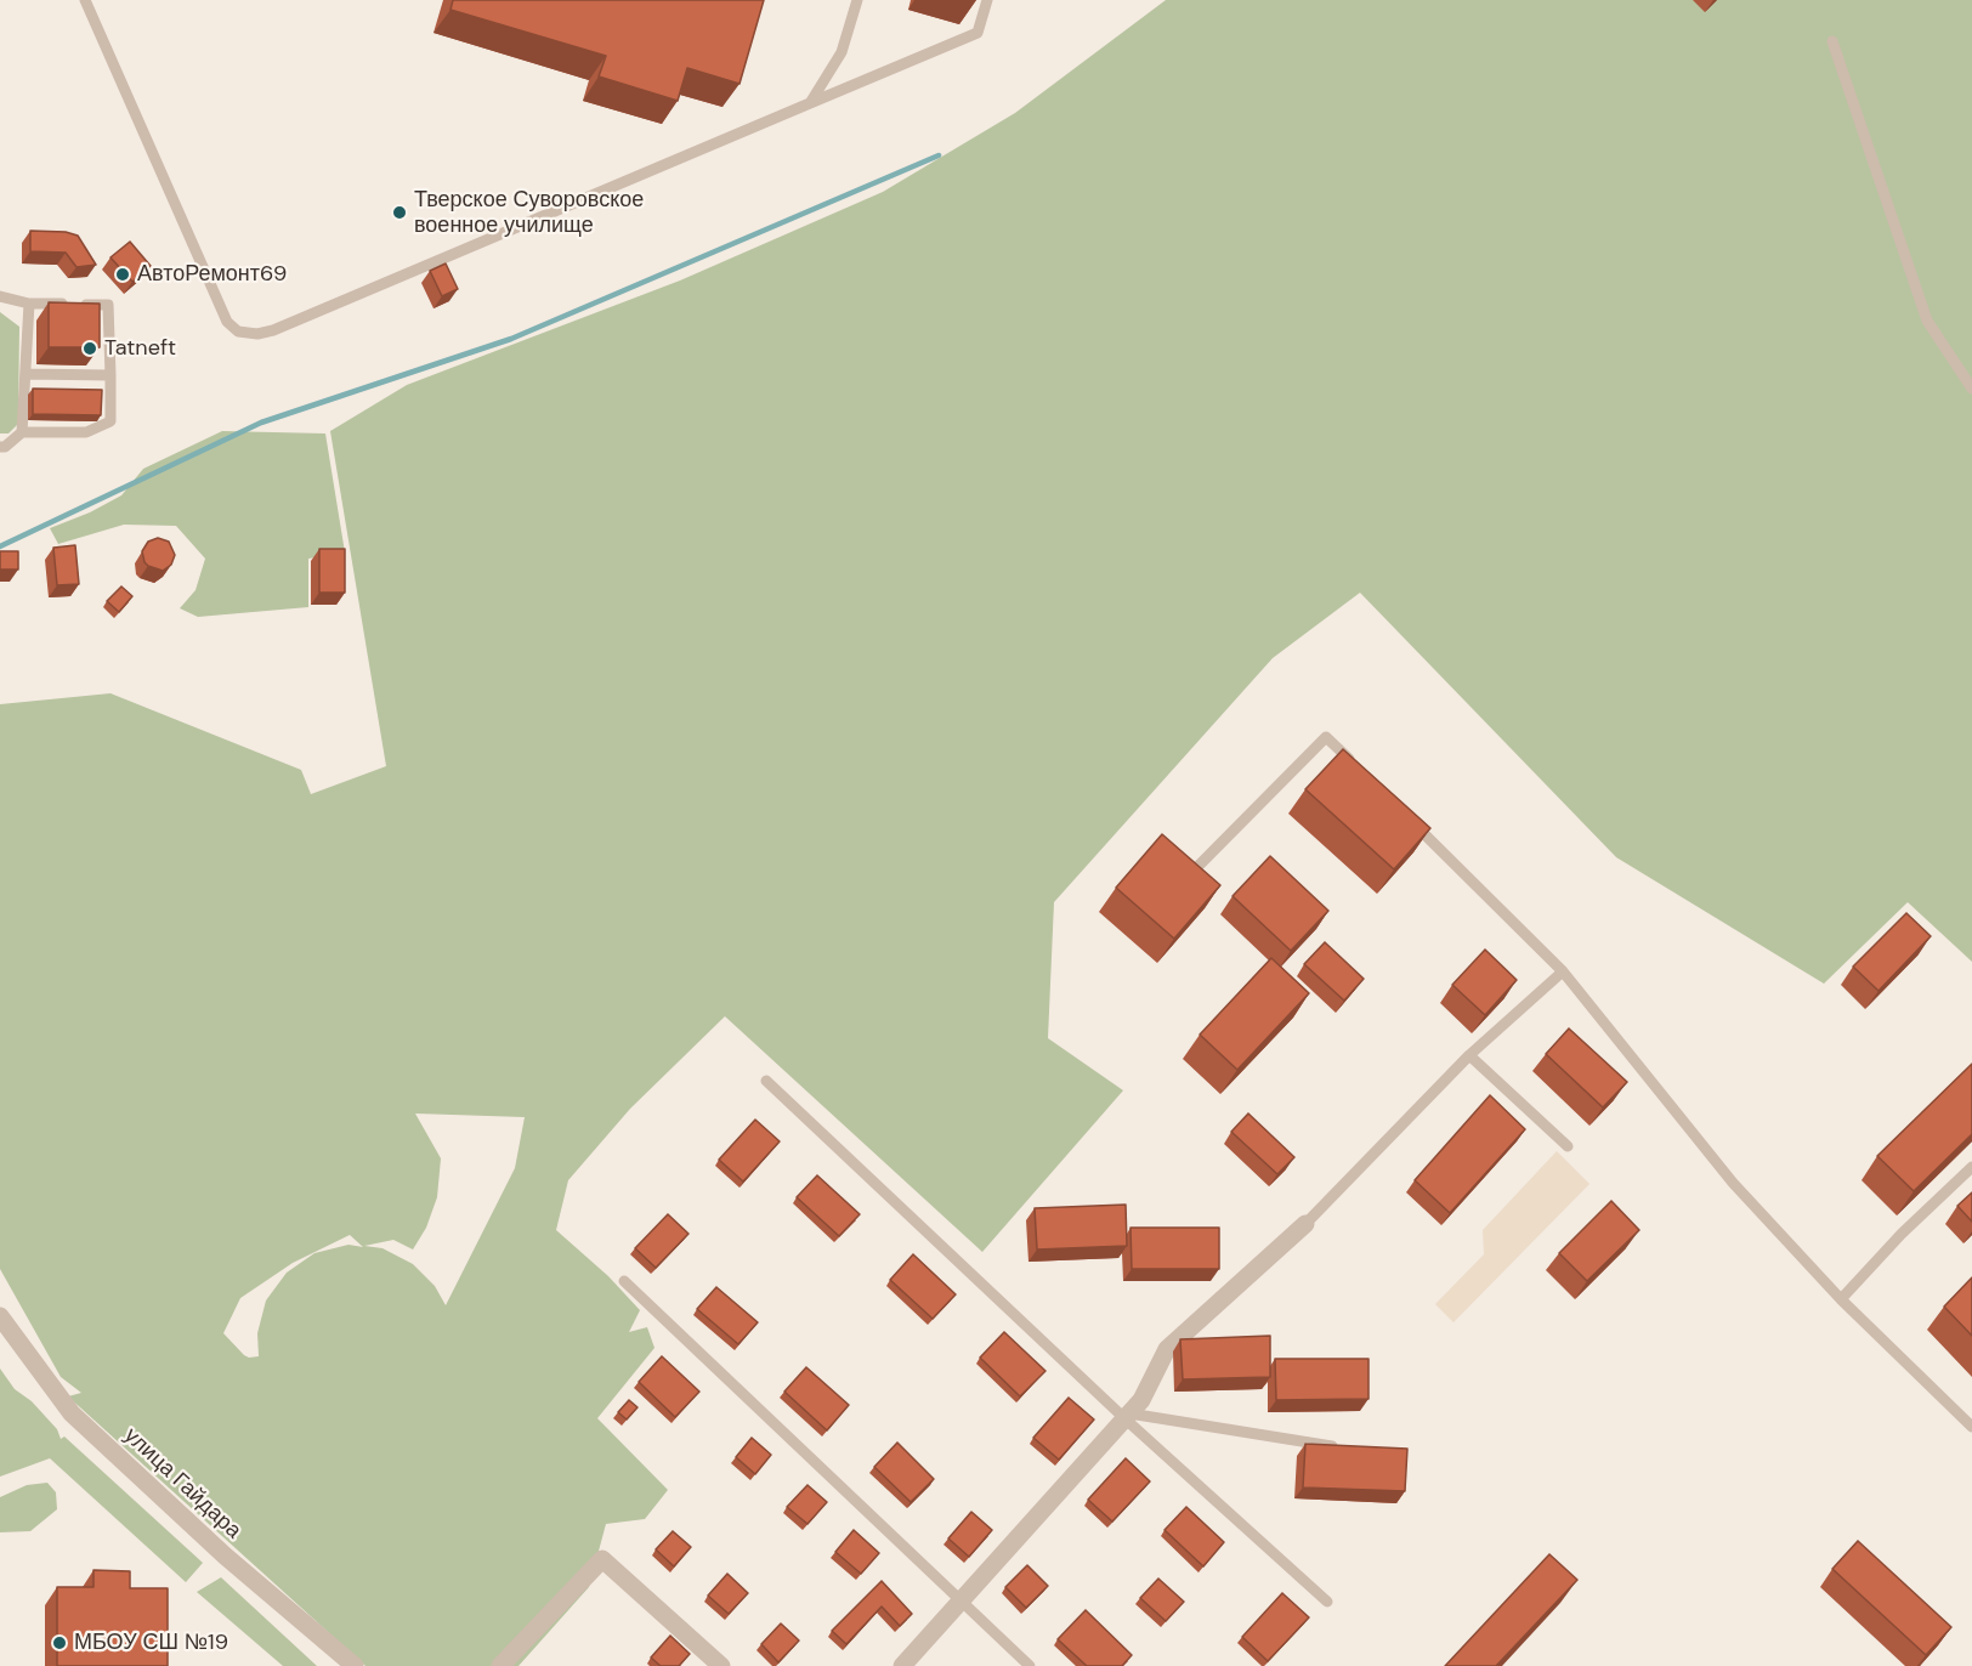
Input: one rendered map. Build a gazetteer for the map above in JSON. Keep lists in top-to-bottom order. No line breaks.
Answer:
{"streets":{"street":["улица Гайдара"]},"places":["Тверское Суворовское военное училище","АвтоРемонт69","Tatneft","МБОУ СШ №19"]}
